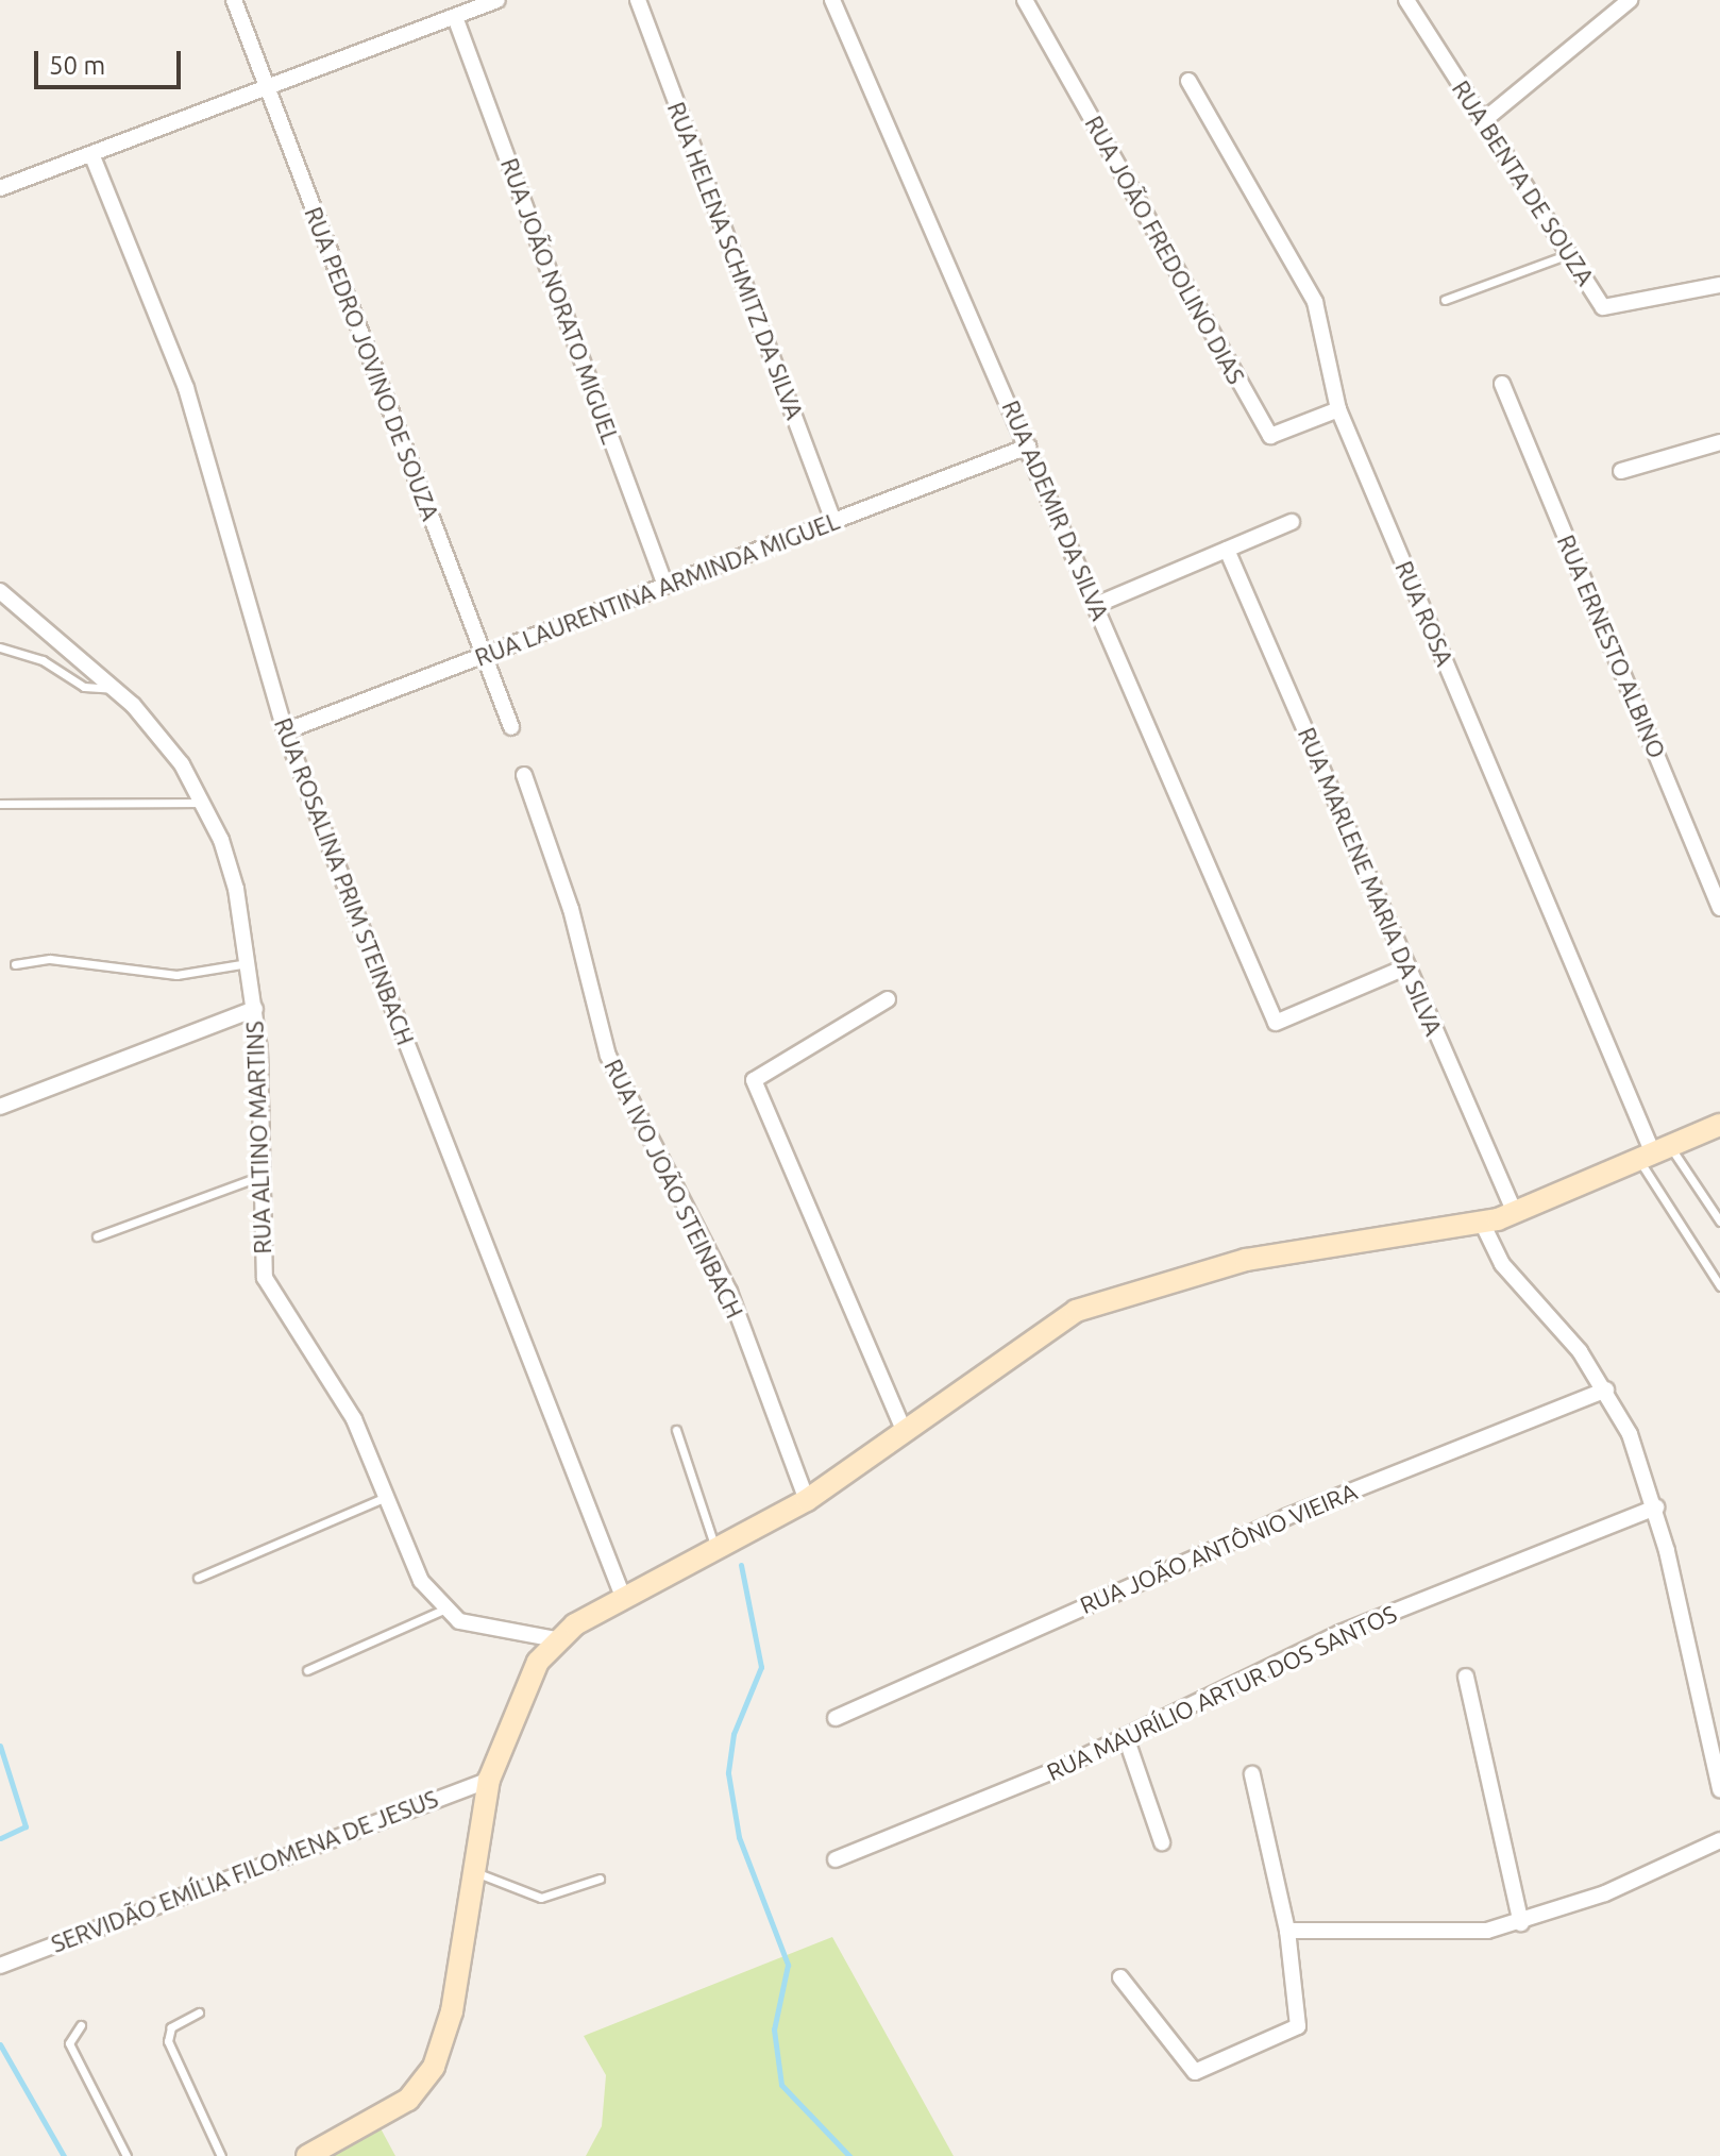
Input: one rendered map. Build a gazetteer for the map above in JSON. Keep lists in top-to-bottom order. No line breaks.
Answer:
{"streets":{"street":["RUA BENTA DE SOUZA","RUA JOÃO FREDOLINO DIAS","RUA HELENA SCHMITZ DA SILVA","RUA JOÃO NORATO MIGUEL","RUA PEDRO JOVINO DE SOUZA","RUA ADEMIR DA SILVA","RUA LAURENTINA ARMINDA MIGUEL","RUA ROSA","RUA ERNESTO ALBINO","RUA ROSALINA PRIM STEINBACH","RUA MARLENE MARIA DA SILVA","RUA ALTINO MARTINS","RUA IVO JOÃO STEINBACH","RUA JOÃO ANTÔNIO VIEIRA","RUA MAURÍLIO ARTUR DOS SANTOS","SERVIDÃO EMÍLIA FILOMENA DE JESUS"]},"crossings":[["RUA JOÃO FREDOLINO DIAS","RUA ROSA"],["RUA HELENA SCHMITZ DA SILVA","RUA LAURENTINA ARMINDA MIGUEL"],["RUA JOÃO NORATO MIGUEL","RUA LAURENTINA ARMINDA MIGUEL"],["RUA PEDRO JOVINO DE SOUZA","RUA LAURENTINA ARMINDA MIGUEL"],["RUA ADEMIR DA SILVA","RUA LAURENTINA ARMINDA MIGUEL"],["RUA ADEMIR DA SILVA","RUA MARLENE MARIA DA SILVA"],["RUA LAURENTINA ARMINDA MIGUEL","RUA ROSALINA PRIM STEINBACH"]],"scale_bar":"50 m"}
